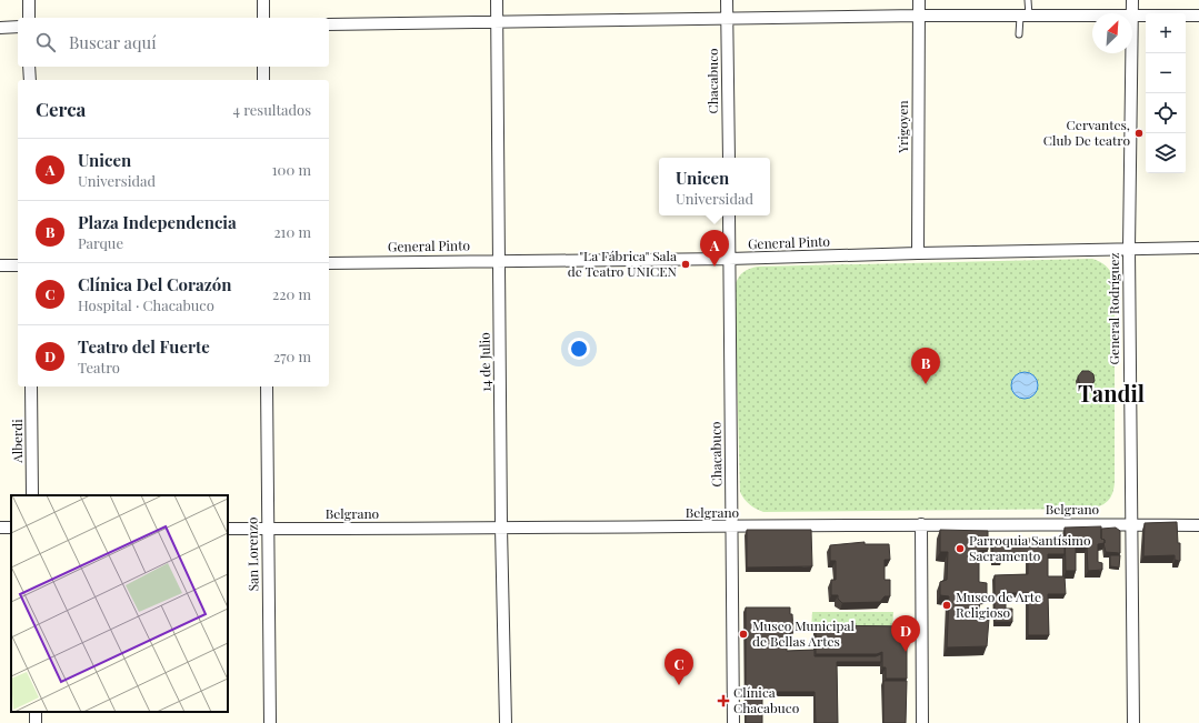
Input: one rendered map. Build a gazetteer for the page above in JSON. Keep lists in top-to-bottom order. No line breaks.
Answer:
{"streets":{"street":["Chacabuco","Yrigoyen","General Pinto","General Rodríguez","14 de Julio","Alberdi","Belgrano","San Lorenzo"]},"crossings":[["Chacabuco","General Pinto"],["Chacabuco","Belgrano"],["Yrigoyen","General Pinto"],["General Pinto","General Rodríguez"],["General Pinto","14 de Julio"],["General Rodríguez","Belgrano"],["14 de Julio","Belgrano"],["Belgrano","San Lorenzo"]],"districts":["Tandil"],"places":{"other":["Cervantes, Club De teatro","\"La Fábrica\" Sala de Teatro UNICEN","Parroquia Santísimo Sacramento","Museo de Arte Religioso","Museo Municipal de Bellas Artes"],"health":["Clínica Chacabuco"]},"north":"top right","page":{"map_buttons":["+","−"],"search":"Buscar aquí","heading":["Cerca","4 resultados"],"list":[{"mark":"A","name":"Unicen","note":"Universidad","value":"100 m"},{"mark":"B","name":"Plaza Independencia","note":"Parque","value":"210 m"},{"mark":"C","name":"Clínica Del Corazón","note":"Hospital · Chacabuco","value":"220 m"},{"mark":"D","name":"Teatro del Fuerte","note":"Teatro","value":"270 m"}],"popup":["Unicen","Universidad"],"pins":["A","B","D","C"]}}
